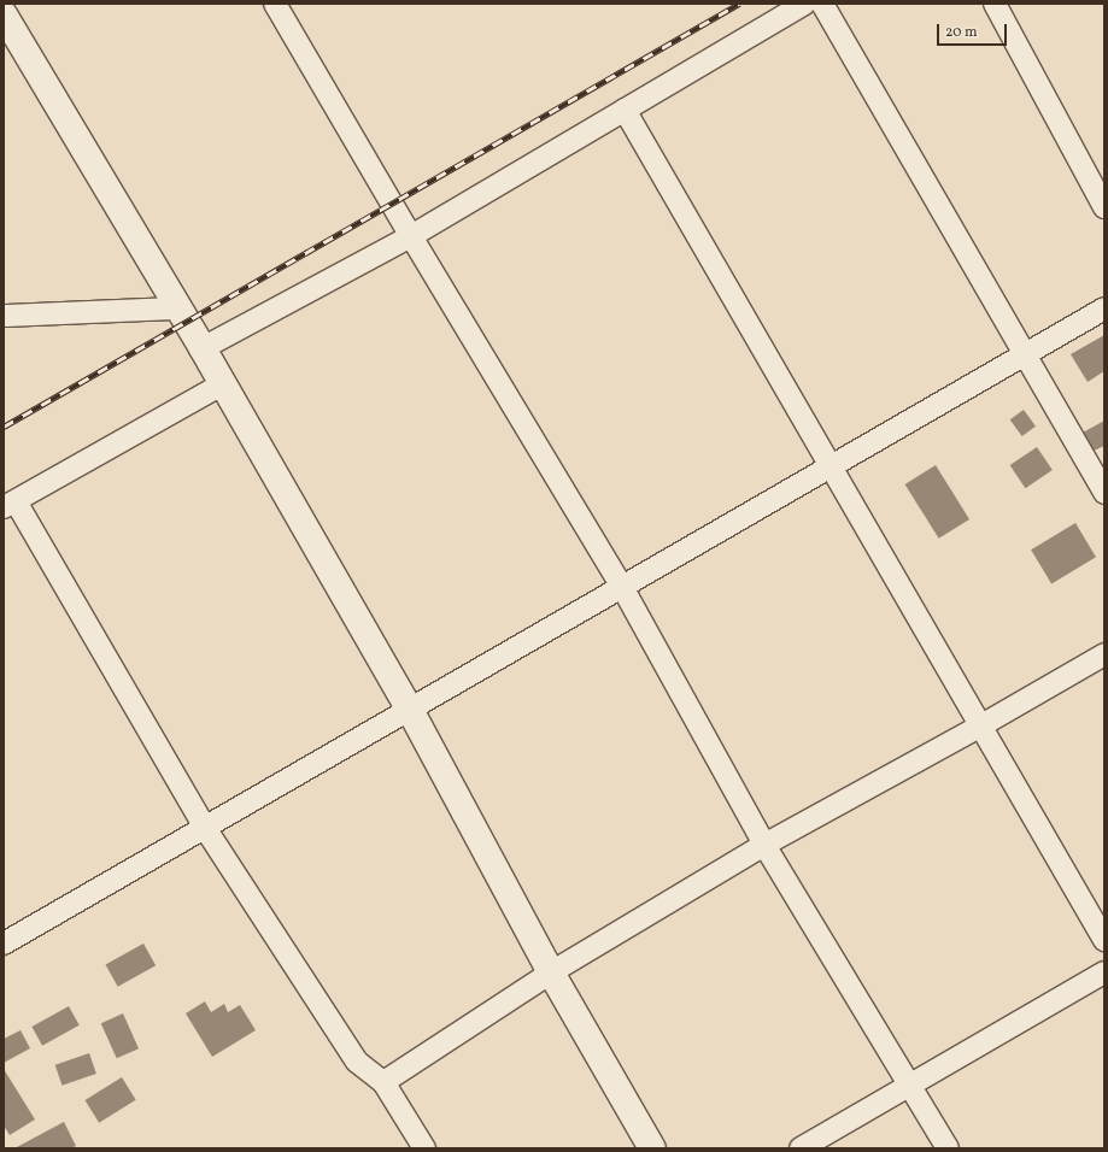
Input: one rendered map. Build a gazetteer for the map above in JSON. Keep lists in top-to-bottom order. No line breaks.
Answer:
{"scale_bar":"20 m"}
